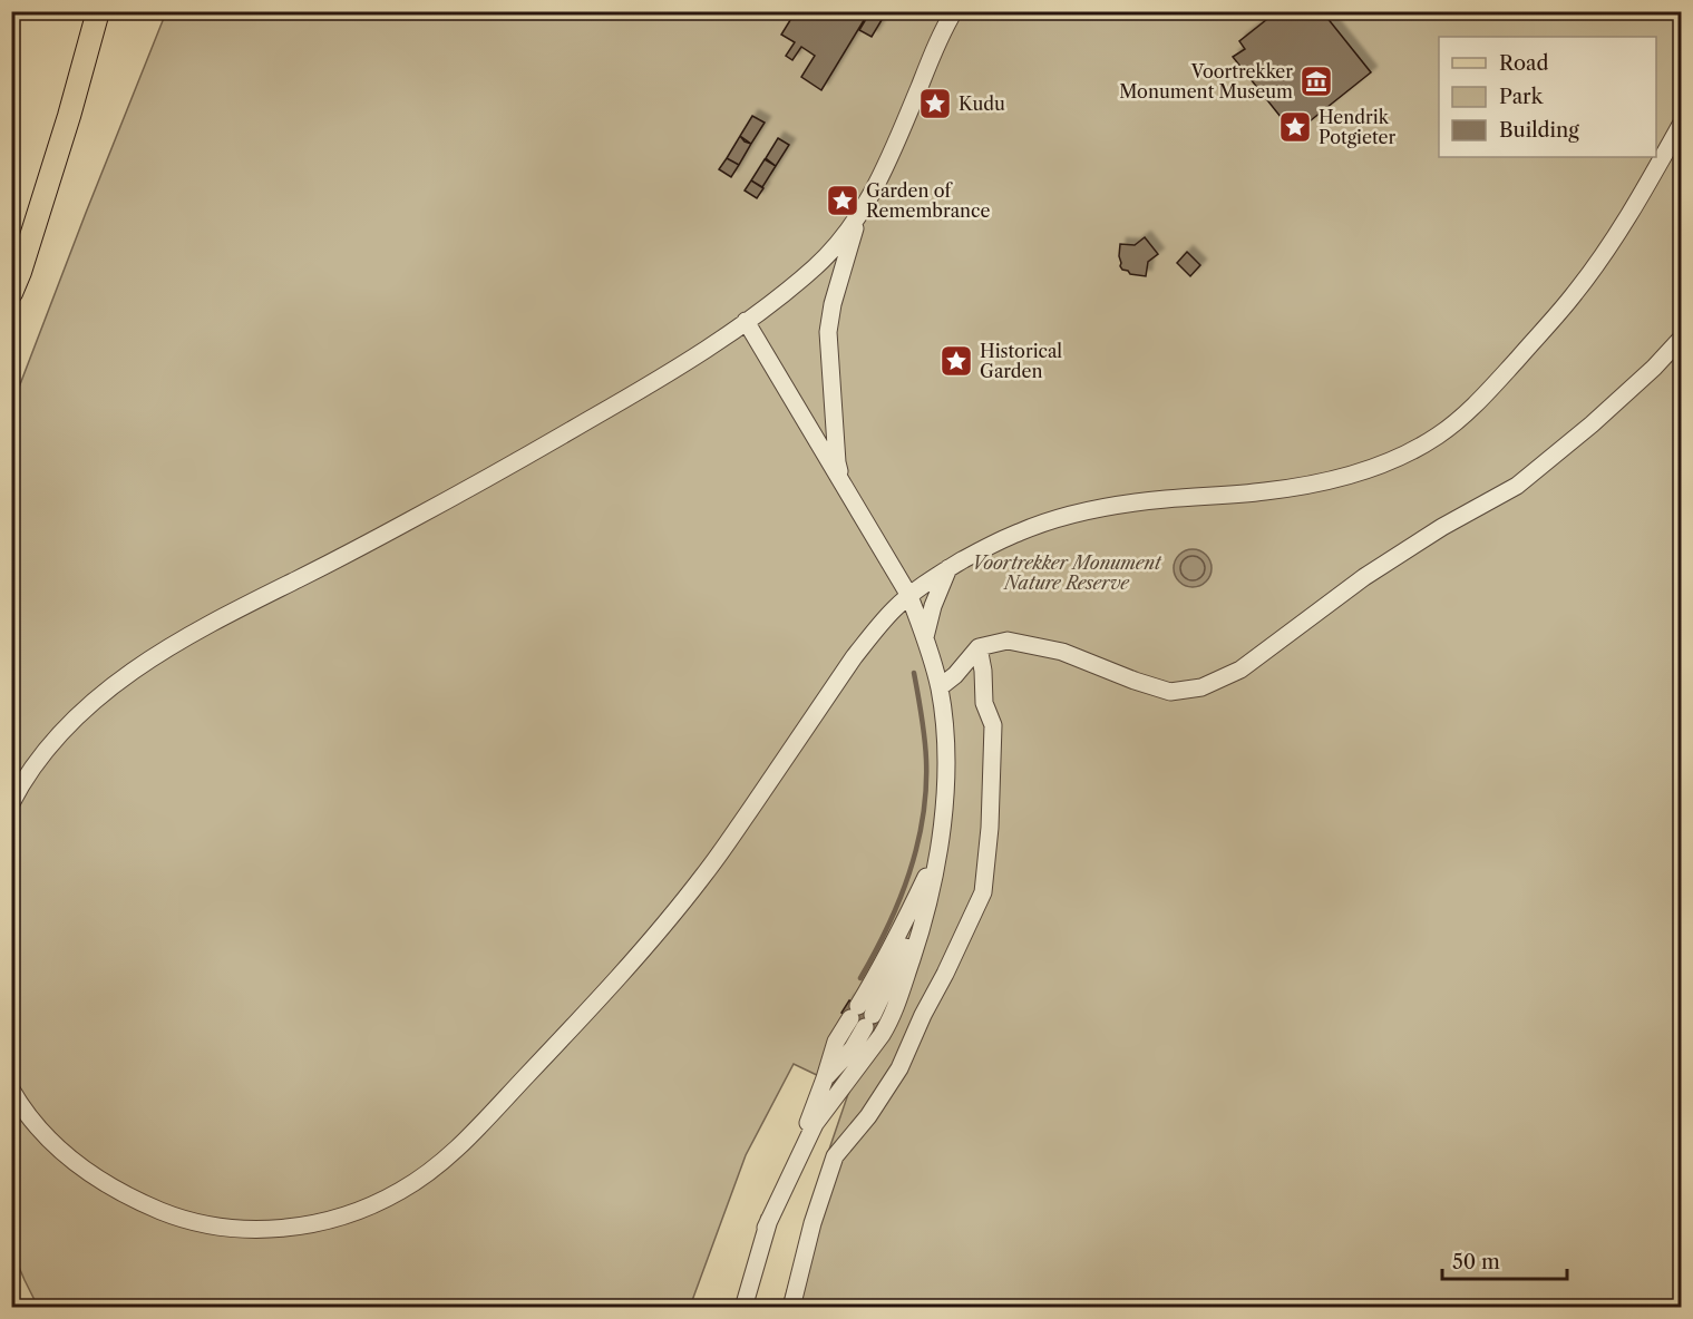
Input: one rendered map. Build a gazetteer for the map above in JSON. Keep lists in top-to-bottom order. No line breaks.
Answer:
{"parks":["Voortrekker Monument Nature Reserve"],"places":{"museum":["Voortrekker Monument Museum"],"place":["Kudu","Hendrik Potgieter","Garden of Remembrance","Historical Garden"]},"legend":["Road","Park","Building"],"scale_bar":"50 m"}
